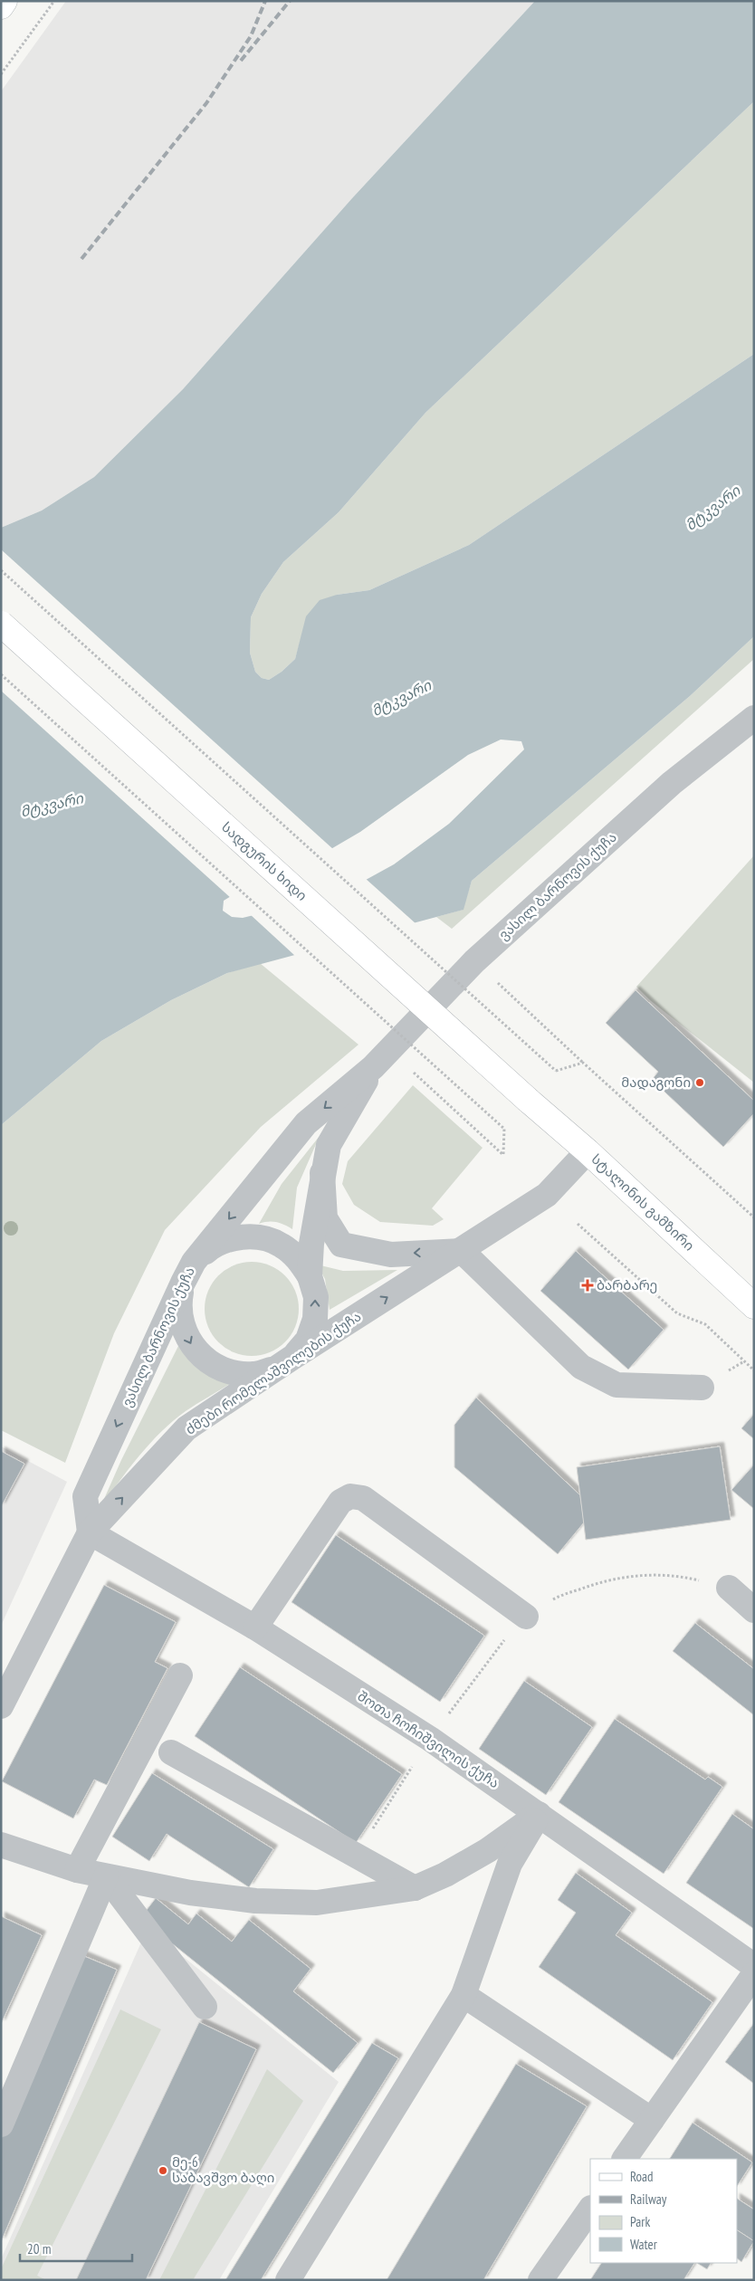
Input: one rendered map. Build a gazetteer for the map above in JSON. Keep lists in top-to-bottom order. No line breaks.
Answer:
{"streets":{"main road":["სადგურის ხიდი","სტალინის გამზირი"],"street":["ვასილ ბარნოვის ქუჩა","ძმები რომელაშვილების ქუჩა","შოთა ჩოჩიშვილის ქუჩა"]},"crossings":[["სადგურის ხიდი","სტალინის გამზირი"],["ვასილ ბარნოვის ქუჩა","ძმები რომელაშვილების ქუჩა"],["ვასილ ბარნოვის ქუჩა","შოთა ჩოჩიშვილის ქუჩა"],["სტალინის გამზირი","ძმები რომელაშვილების ქუჩა"],["ძმები რომელაშვილების ქუჩა","შოთა ჩოჩიშვილის ქუჩა"]],"one_way":["ძმები რომელაშვილების ქუჩა"],"water":["მტკვარი"],"places":{"other":["მადაგონი","მე-6 საბავშვო ბაღი"],"health":["ბარბარე"]},"legend":["Road","Railway","Park","Water"],"scale_bar":"20 m"}
